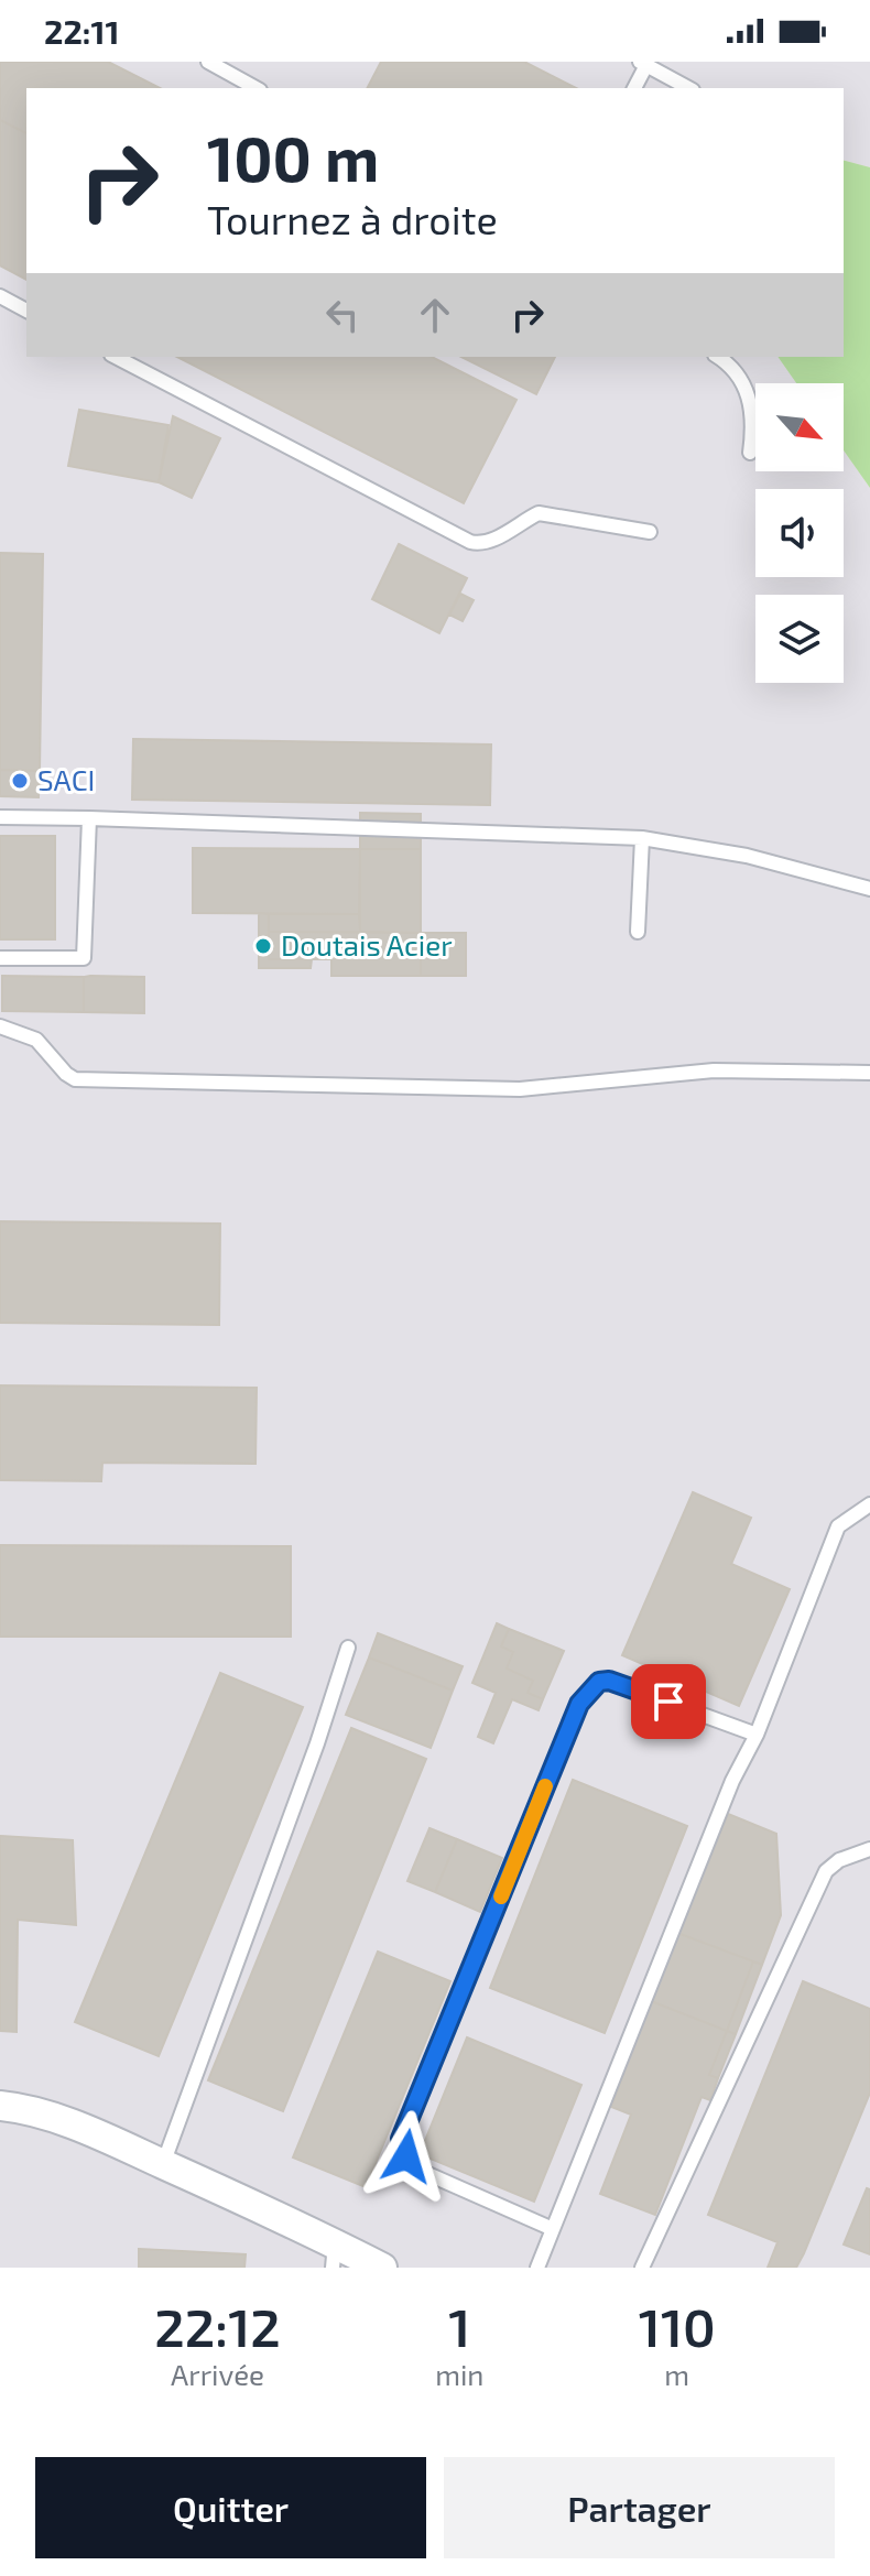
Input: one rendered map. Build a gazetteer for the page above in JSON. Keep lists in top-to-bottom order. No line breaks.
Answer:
{"places":["SACI","Doutais Acier"],"north":"bottom right","page":{"status":"22:11","turn":["100 m","Tournez à droite"],"eta":["22:12","Arrivée","1","min","110","m"],"buttons":["Quitter","Partager"]}}
